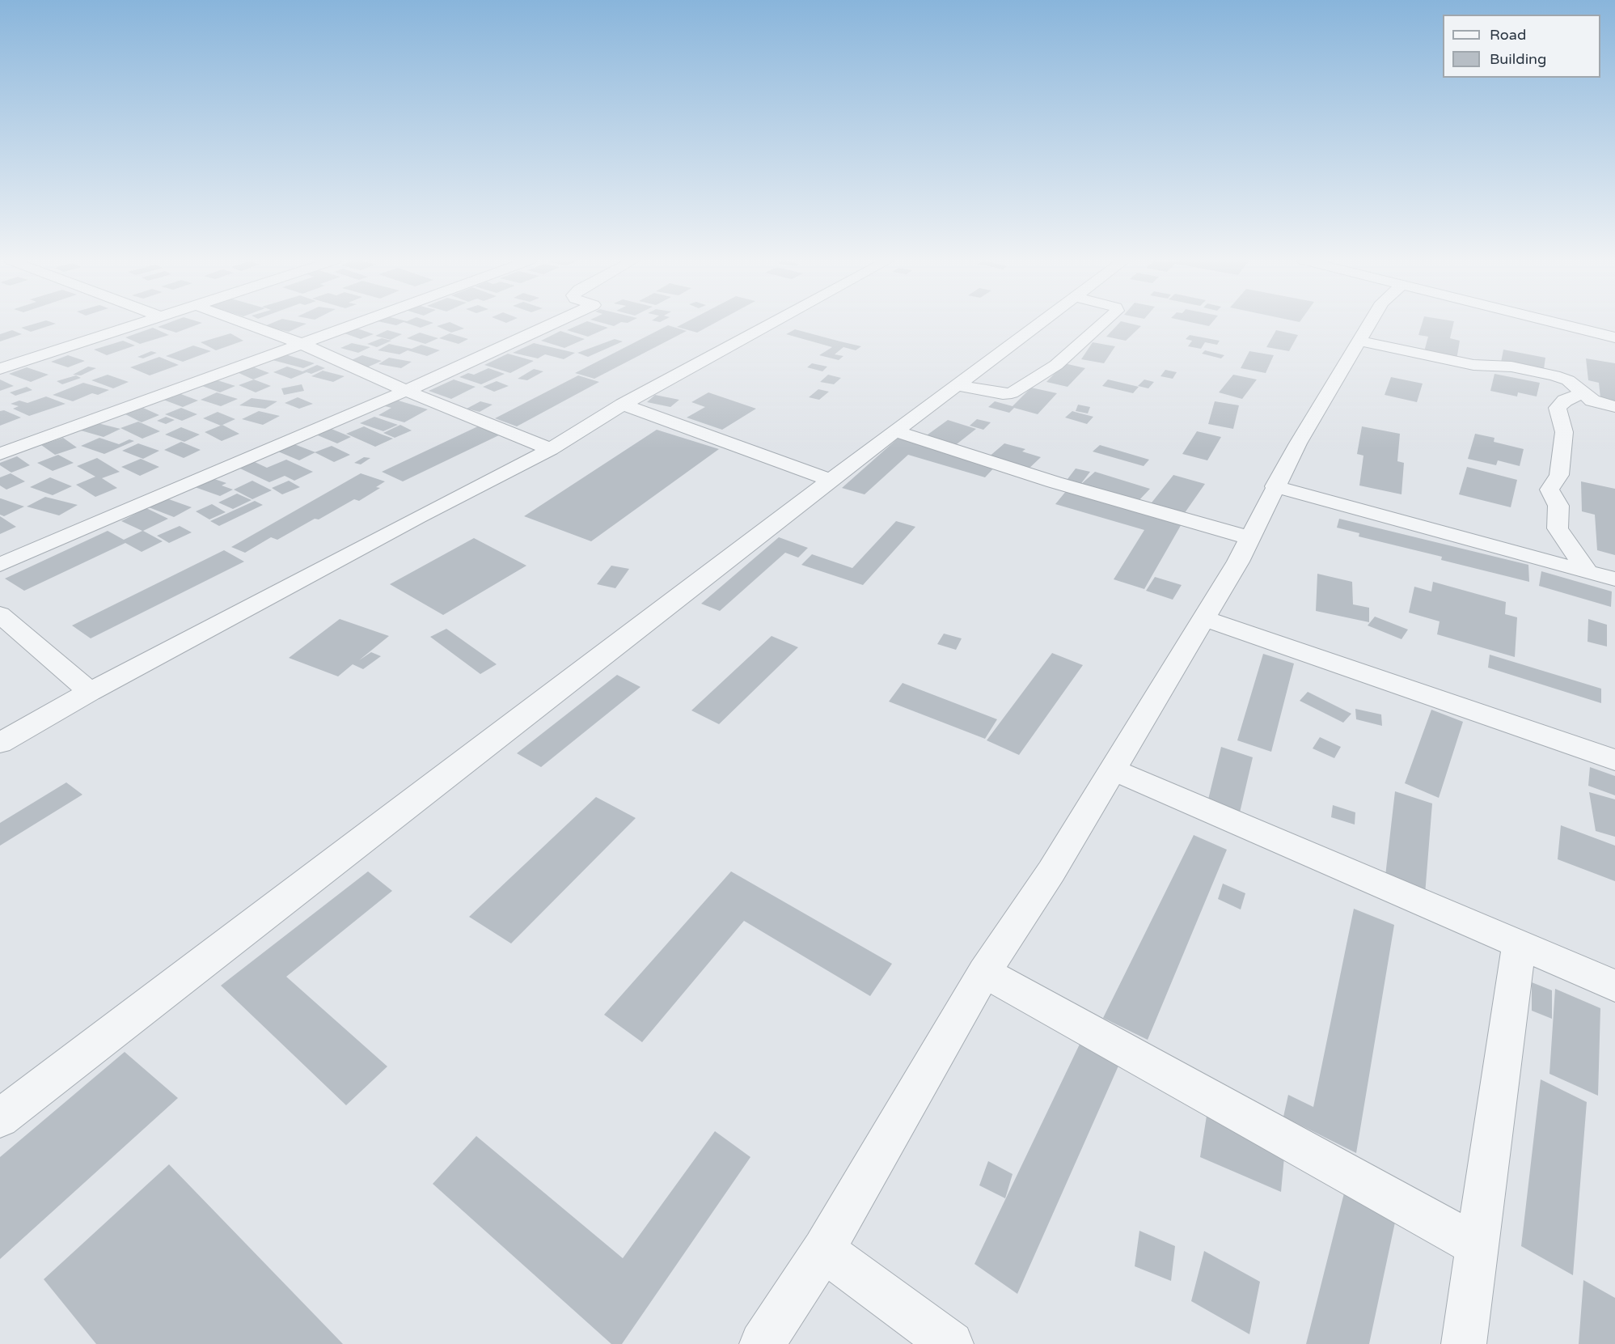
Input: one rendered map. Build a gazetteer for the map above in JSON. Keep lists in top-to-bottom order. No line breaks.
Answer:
{"legend":["Road","Building"]}
